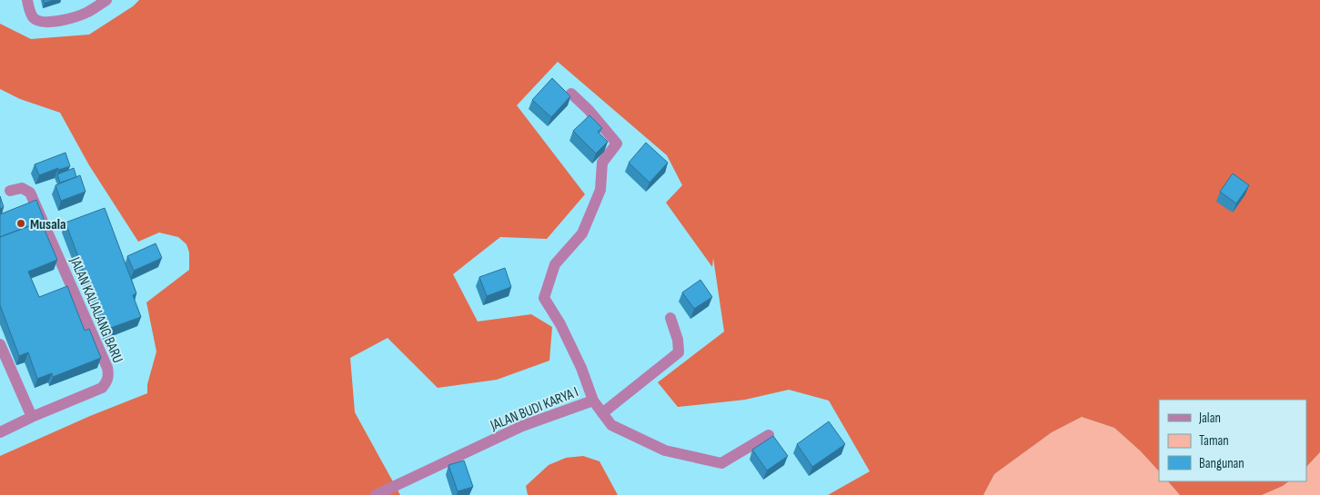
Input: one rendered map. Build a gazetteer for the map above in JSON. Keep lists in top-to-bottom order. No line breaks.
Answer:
{"streets":{"street":["JALAN KALIALANG BARU","JALAN BUDI KARYA I"]},"places":["Musala"],"legend":["Jalan","Taman","Bangunan"]}
